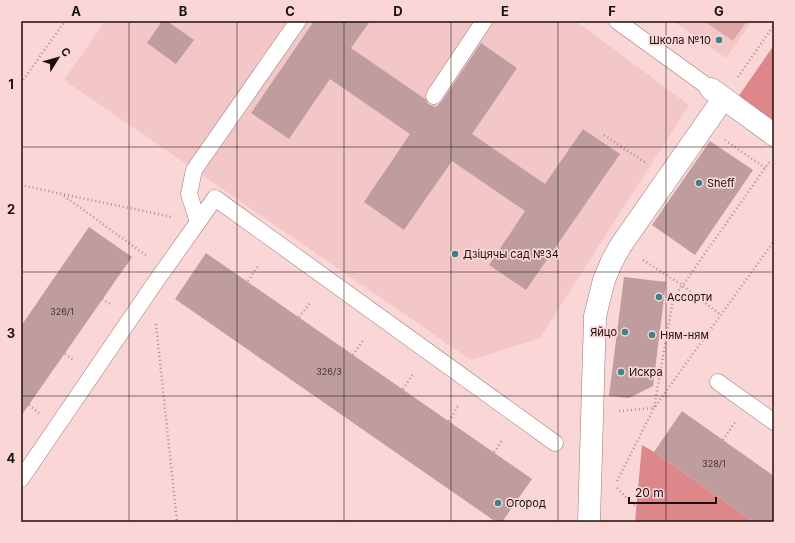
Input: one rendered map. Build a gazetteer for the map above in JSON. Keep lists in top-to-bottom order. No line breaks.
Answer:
{"places":["Школа №10","Sheff","Дзіцячы сад №34","Ассорти","Яйцо","Ням-ням","Искра","Огород"],"house_numbers":["326/1","326/3","328/1"],"scale_bar":"20 m","north":"top right","grid":{"columns":["A","B","C","D","E","F","G"],"rows":["1","2","3","4"]}}
